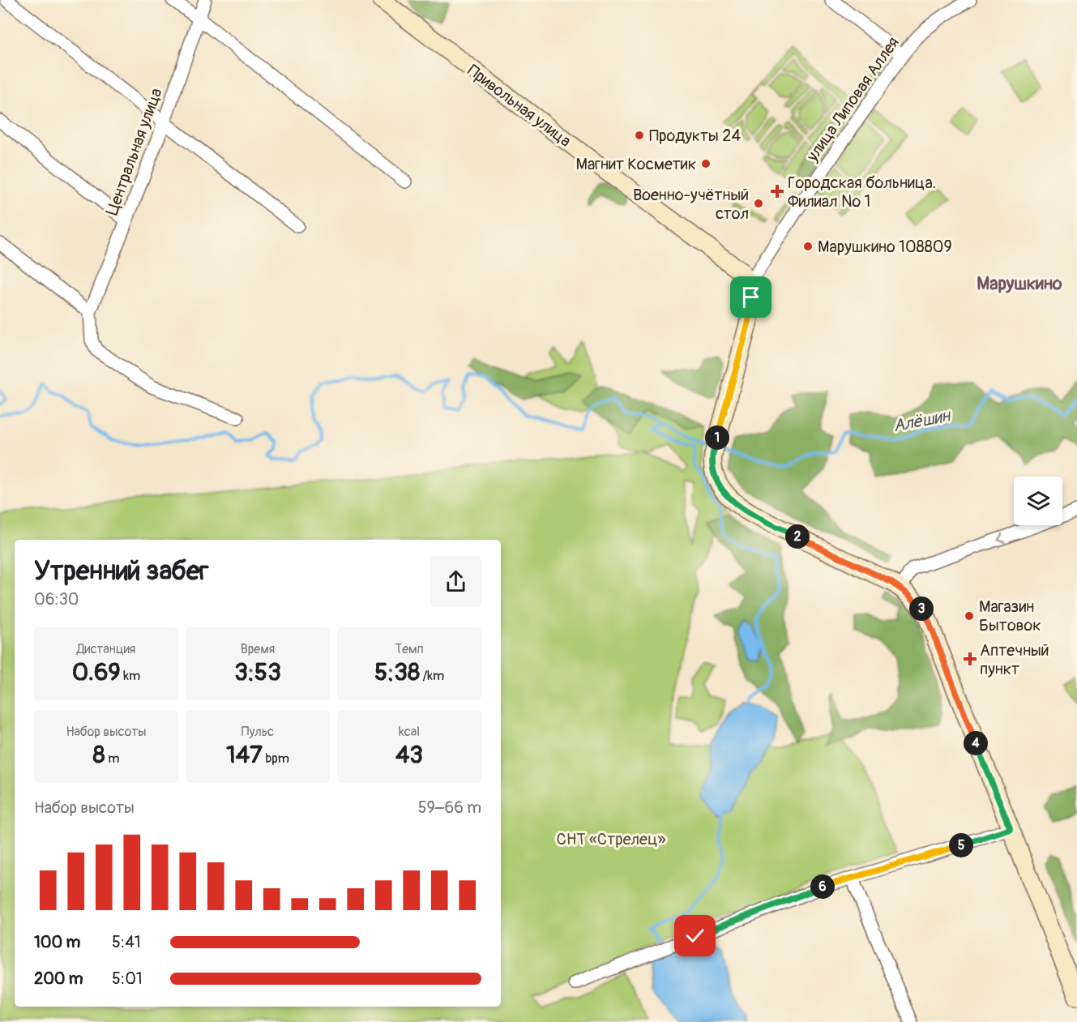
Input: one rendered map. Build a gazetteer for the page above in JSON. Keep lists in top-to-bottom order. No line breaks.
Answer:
{"streets":{"street":["улица Липовая Аллея","Привольная улица","Центральная улица"]},"crossings":[["улица Липовая Аллея","Привольная улица"]],"districts":["Марушкино"],"water":["Алёшин"],"parks":["СНТ «Стрелец»"],"places":{"other":["Продукты 24","Магнит Косметик","Военно-учётный стол","Марушкино 108809","Магазин Бытовок"],"health":["Городская больница. Филиал № 1","Аптечный пункт"]},"page":{"pins":["1","2","3","4","5","6"],"heading":["Утренний забег","06:30"],"stats":[["Дистанция","0.69 km"],["Время","3:53"],["Темп","5:38 /km"],["Набор высоты","8 m"],["Пульс","147 bpm"],["kcal","43"]],"chart":["Набор высоты","59–66 m"],"list":[{"name":"100 m","note":"5:41"},{"name":"200 m","note":"5:01"}]}}
